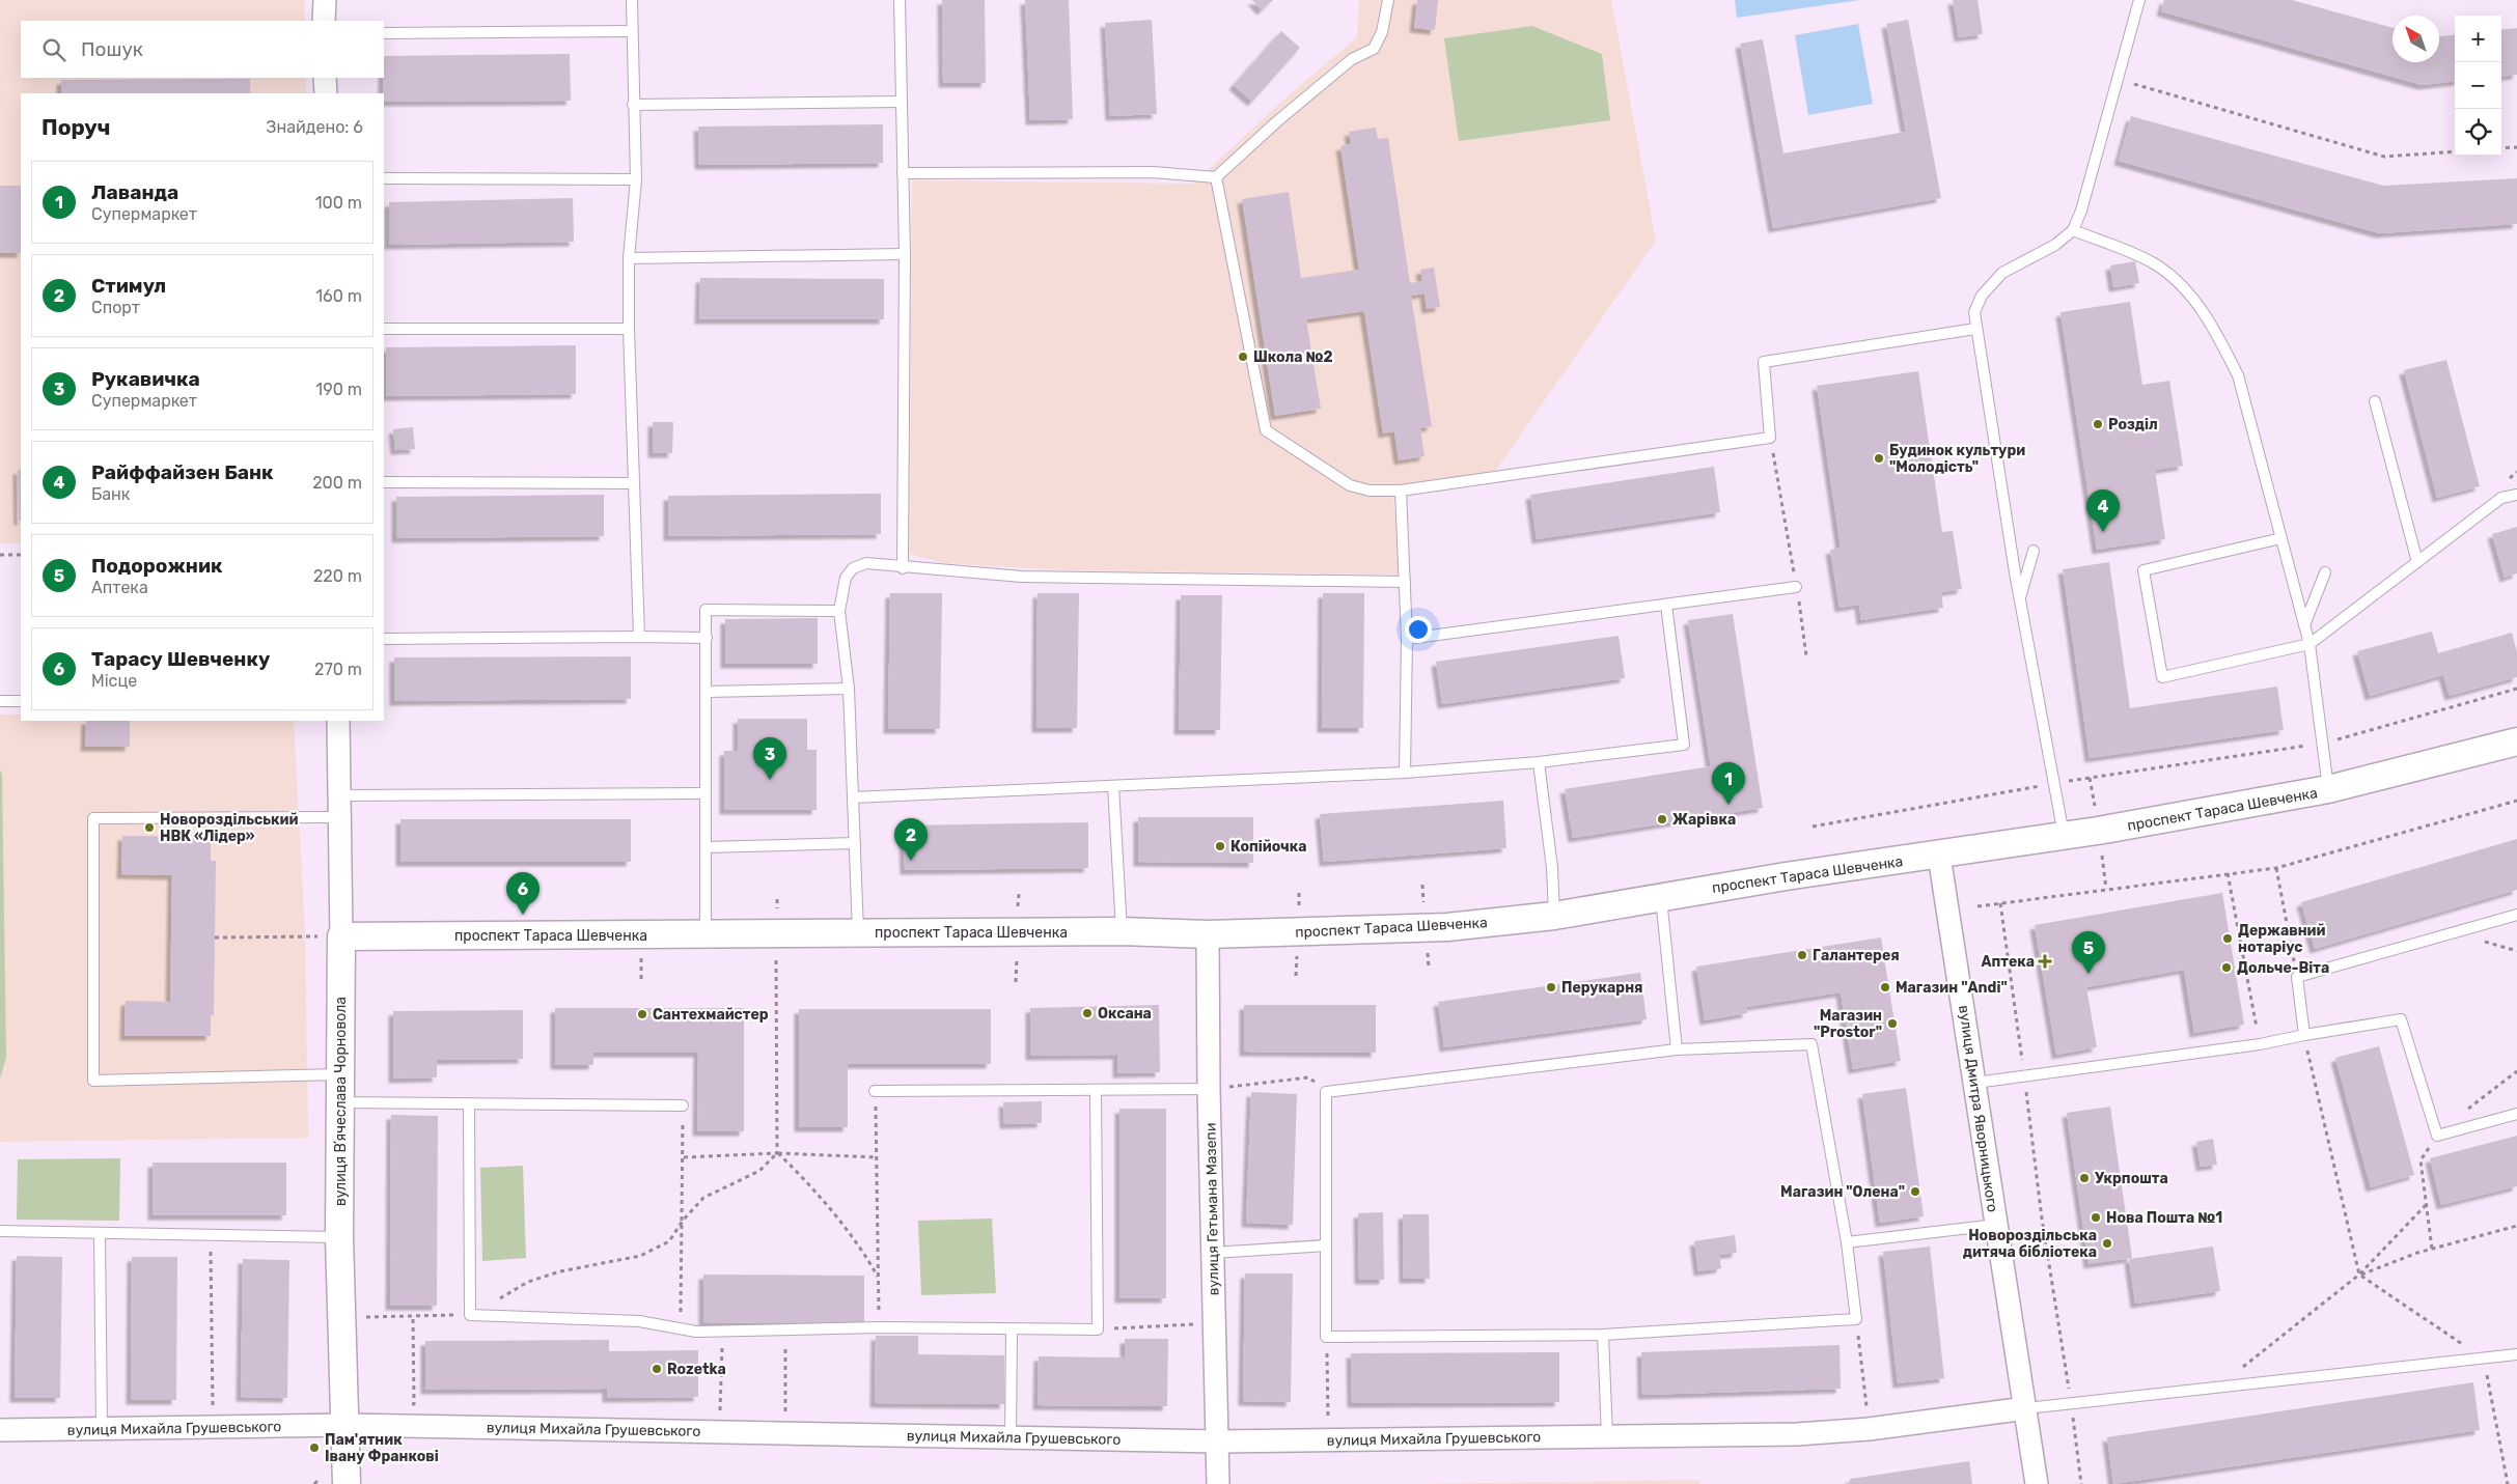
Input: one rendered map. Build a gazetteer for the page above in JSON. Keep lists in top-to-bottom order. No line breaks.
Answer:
{"streets":{"street":["проспект Тараса Шевченка","вулиця Вʼячеслава Чорновола","вулиця Дмитра Яворницького","вулиця Гетьмана Мазепи","вулиця Михайла Грушевського"]},"crossings":[["проспект Тараса Шевченка","вулиця Вʼячеслава Чорновола"],["проспект Тараса Шевченка","вулиця Дмитра Яворницького"],["проспект Тараса Шевченка","вулиця Гетьмана Мазепи"],["вулиця Вʼячеслава Чорновола","вулиця Михайла Грушевського"],["вулиця Дмитра Яворницького","вулиця Михайла Грушевського"],["вулиця Гетьмана Мазепи","вулиця Михайла Грушевського"]],"places":{"other":["Школа №2","Розділ","Будинок культури \"Молодість\"","Жарівка","Новороздільський НВК «Лідер»","Копійочка","Державний нотаріус","Галантерея","Дольче-Віта","Перукарня","Магазин \"Andi\"","Оксана","Сантехмайстер","Магазин \"Prostor\"","Укрпошта","Магазин \"Олена\"","Нова Пошта №1","Новороздільська дитяча бібліотека","Rozetka","Пам'ятник Івану Франкові"],"health":["Аптека"]},"north":"top left","page":{"map_buttons":["+","−"],"search":"Пошук","heading":["Поруч","Знайдено: 6"],"list":[{"mark":"1","name":"Лаванда","note":"Супермаркет","value":"100 m"},{"mark":"2","name":"Стимул","note":"Спорт","value":"160 m"},{"mark":"3","name":"Рукавичка","note":"Супермаркет","value":"190 m"},{"mark":"4","name":"Райффайзен Банк","note":"Банк","value":"200 m"},{"mark":"5","name":"Подорожник","note":"Аптека","value":"220 m"},{"mark":"6","name":"Тарасу Шевченку","note":"Місце","value":"270 m"}],"pins":["4","3","1","2","6","5"]}}
